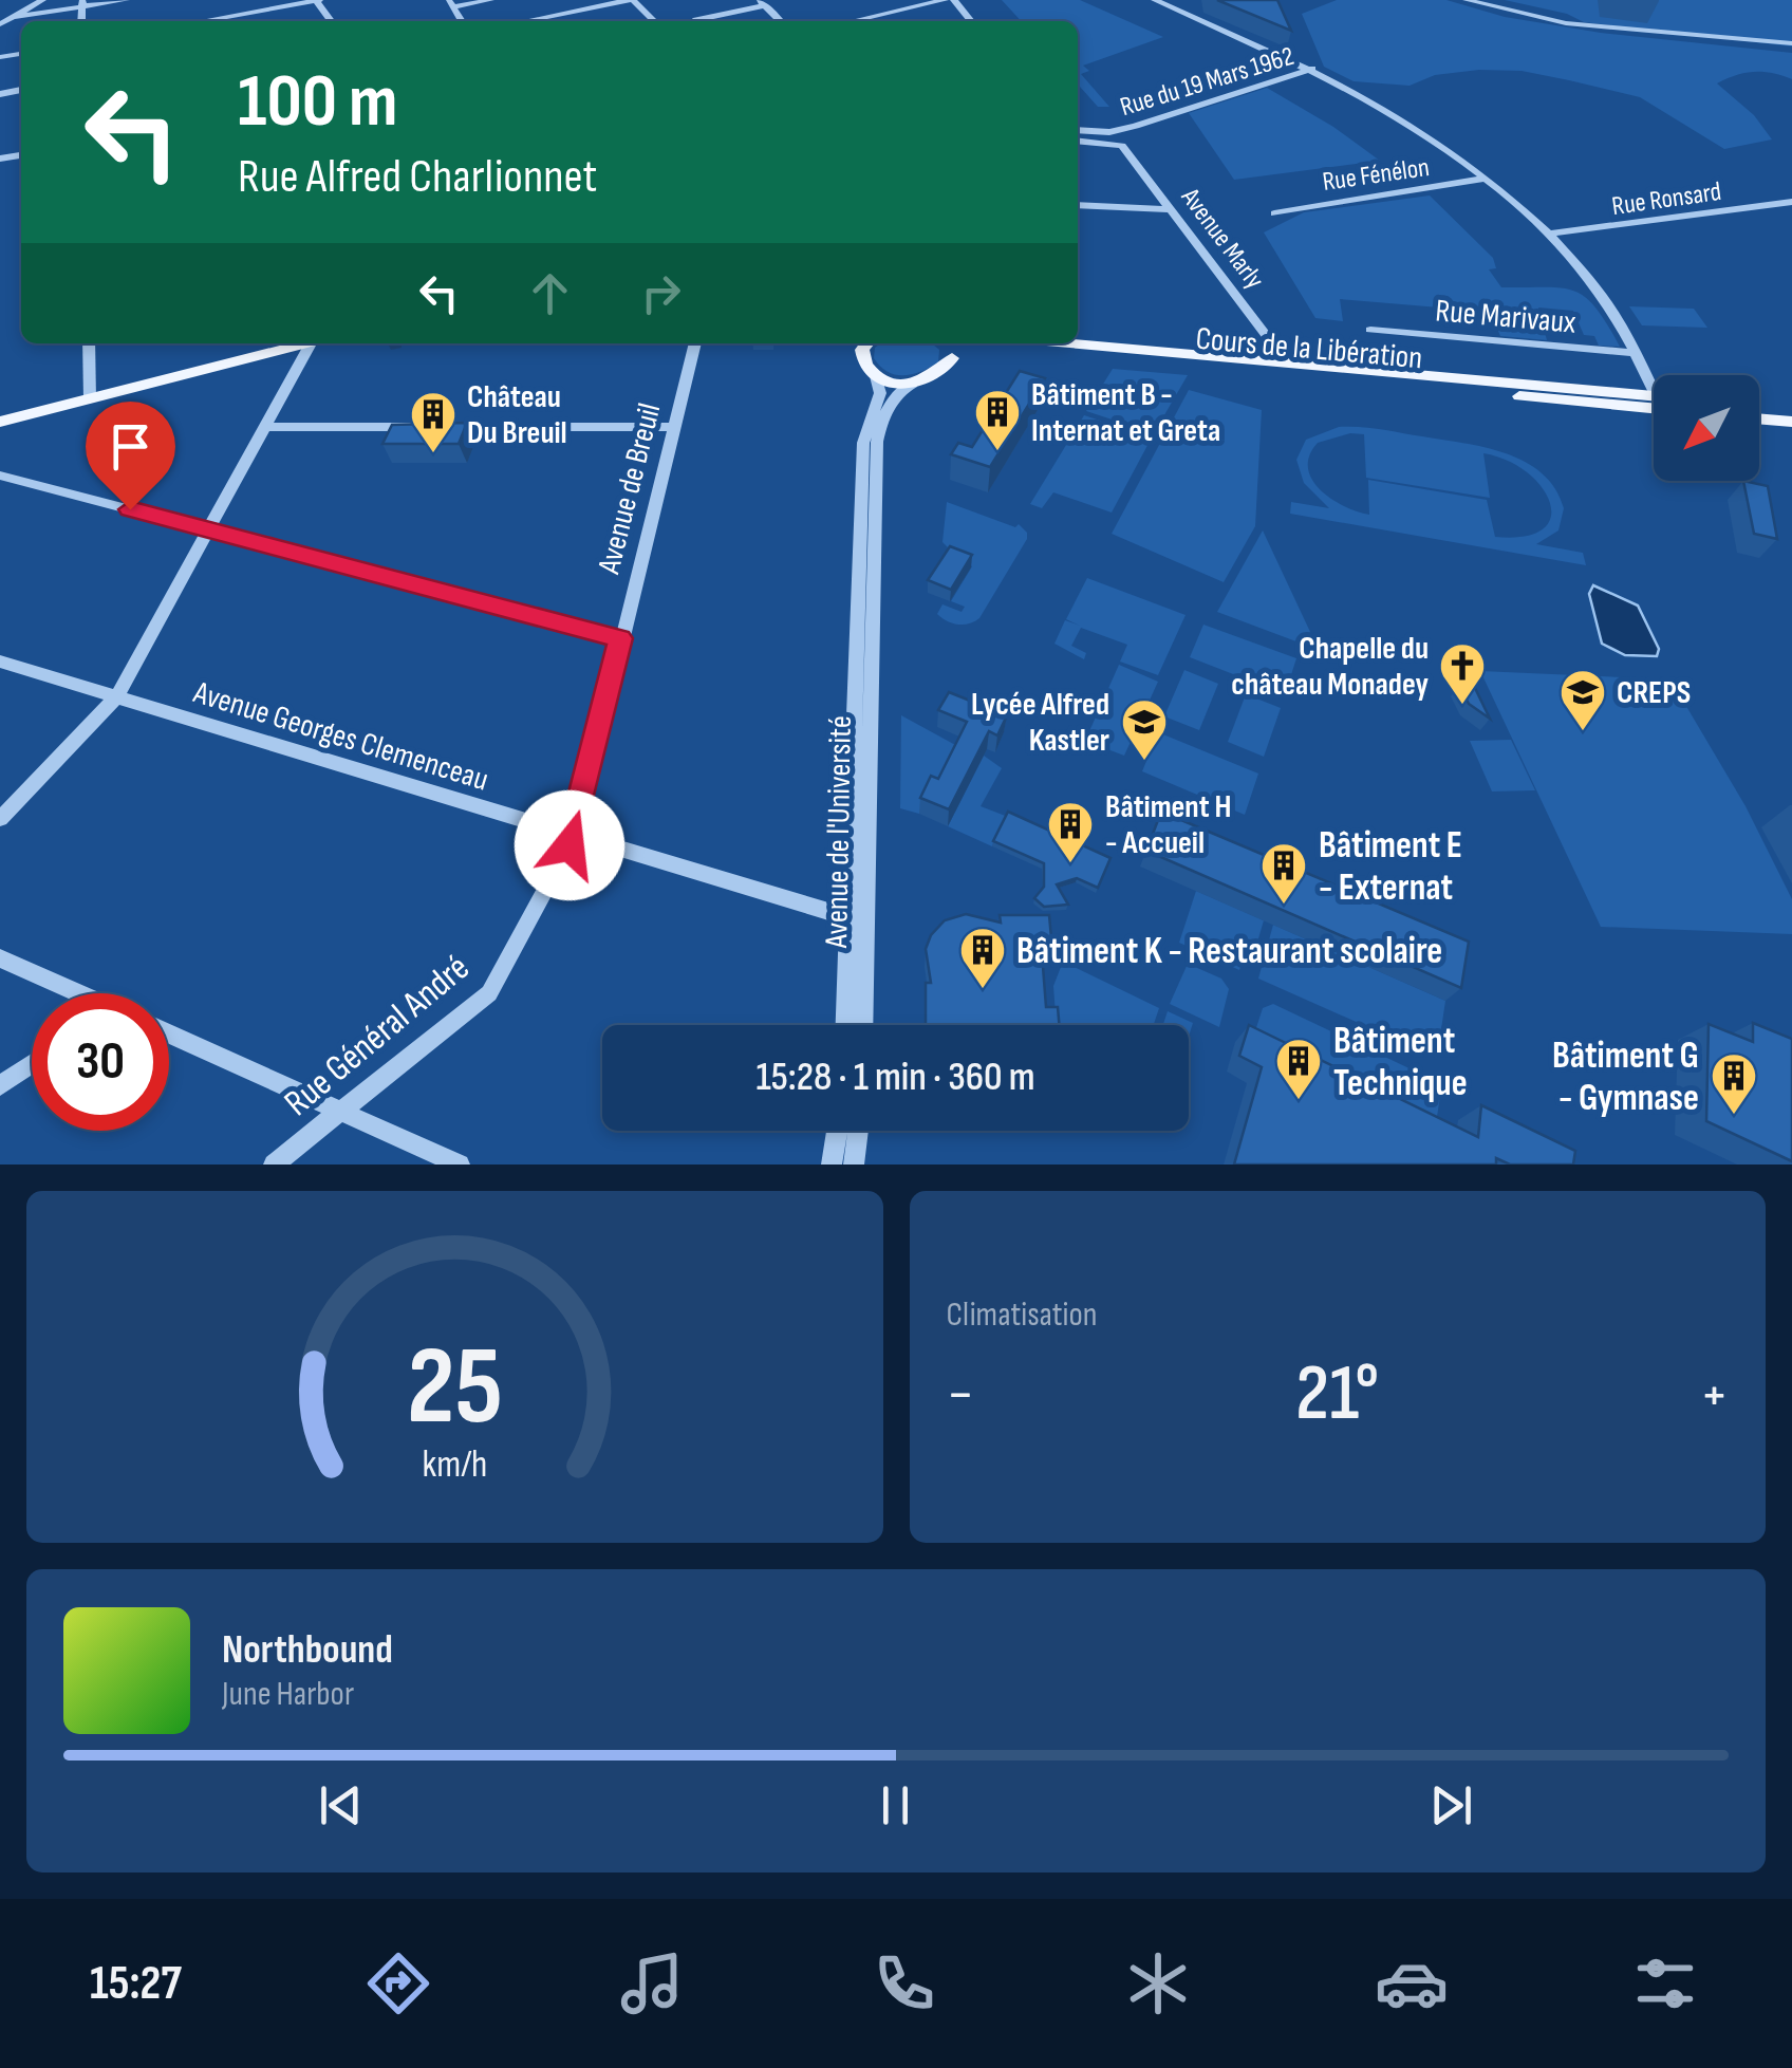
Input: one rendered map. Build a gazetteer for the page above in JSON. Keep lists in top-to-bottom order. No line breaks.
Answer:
{"streets":{"main road":["Cours de la Libération"],"street":["Rue du 19 Mars 1962","Rue Fénélon","Rue Ronsard","Avenue Marly","Rue Marivaux","Avenue de Breuil","Avenue Georges Clemenceau","Avenue de l'Université","Rue Général André"]},"crossings":[["Avenue Marly","Cours de la Libération"],["Avenue de Breuil","Avenue Georges Clemenceau"],["Avenue de Breuil","Rue Général André"],["Avenue Georges Clemenceau","Avenue de l'Université"],["Avenue Georges Clemenceau","Rue Général André"]],"places":{"building":["Bâtiment B - Internat et Greta","Château Du Breuil","Bâtiment H - Accueil","Bâtiment E - Externat","Bâtiment K - Restaurant scolaire","Bâtiment Technique","Bâtiment G - Gymnase"],"church":["Chapelle du château Monadey"],"school or university":["CREPS","Lycée Alfred Kastler"]},"north":"bottom left","page":{"turn":["100 m","Rue Alfred Charlionnet"],"limit":"30","trip":"15:28 · 1 min · 360 m","tile":"Climatisation","heat":["−","21°","+"],"song":["Northbound","June Harbor"],"tabs":"15:27","gauge":["25","km/h"]}}
